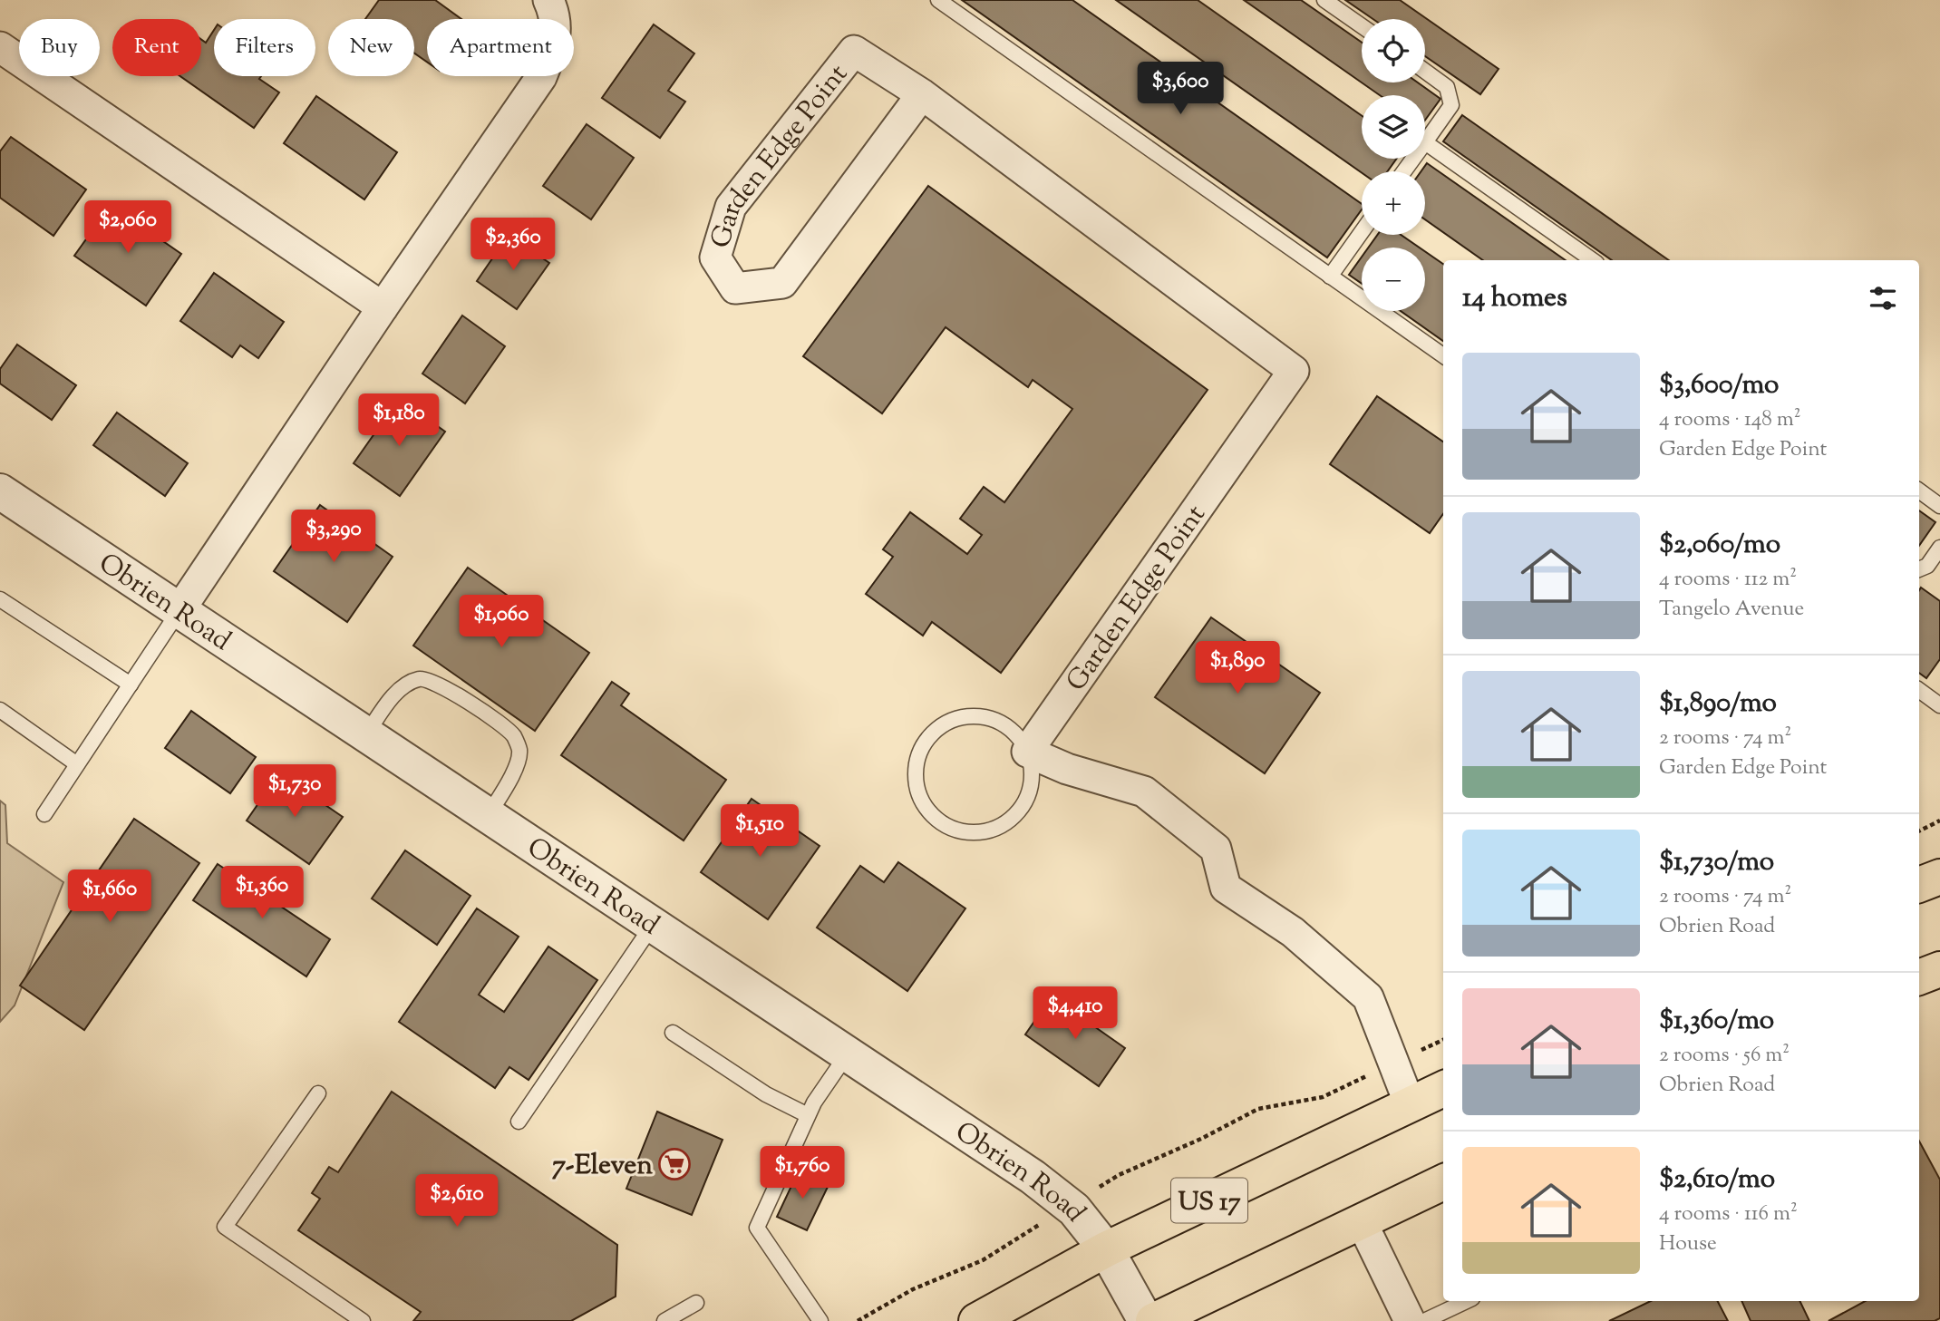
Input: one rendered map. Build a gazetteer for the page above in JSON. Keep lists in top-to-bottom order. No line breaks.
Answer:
{"streets":{"main road":["US 17"],"street":["Garden Edge Point","Obrien Road"]},"crossings":[["Obrien Road","US 17"]],"places":{"supermarket":["7-Eleven"]},"page":{"map_buttons":["+","−"],"chip":["Buy","Rent","Filters","New","Apartment"],"price":["$3,600","$2,060","$2,360","$1,180","$3,290","$1,060","$1,890","$1,730","$1,510","$1,360","$1,660","$4,410","$1,760","$2,610"],"heading":"14 homes","list":[{"name":"$3,600/mo","note":"4 rooms · 148 m² · Garden Edge Point"},{"name":"$2,060/mo","note":"4 rooms · 112 m² · Tangelo Avenue"},{"name":"$1,890/mo","note":"2 rooms · 74 m² · Garden Edge Point"},{"name":"$1,730/mo","note":"2 rooms · 74 m² · Obrien Road"},{"name":"$1,360/mo","note":"2 rooms · 56 m² · Obrien Road"},{"name":"$2,610/mo","note":"4 rooms · 116 m² · House"}]}}
